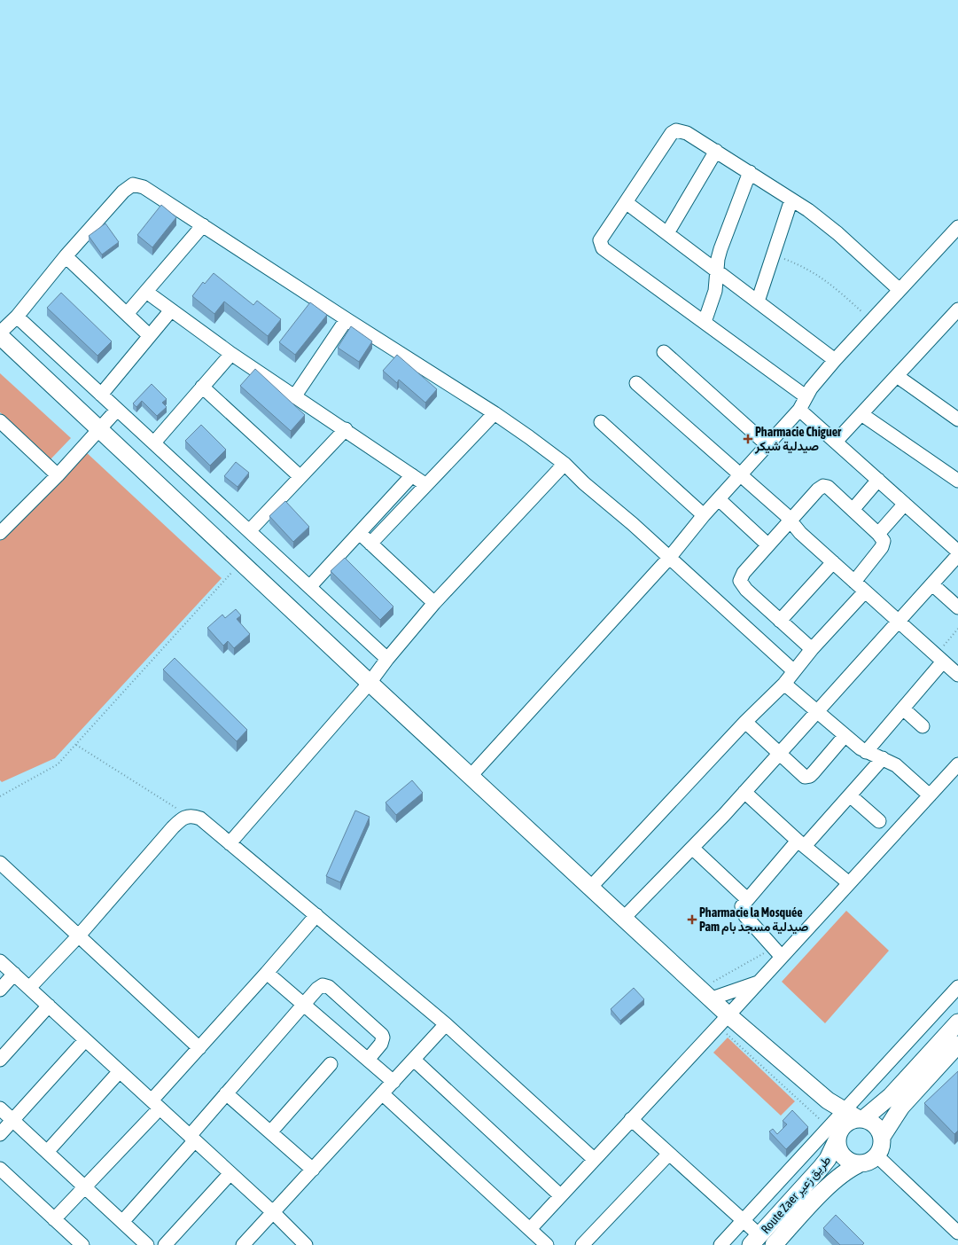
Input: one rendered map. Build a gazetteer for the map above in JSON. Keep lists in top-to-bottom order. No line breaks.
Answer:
{"streets":{"main road":["Route Zaer طريق زعير"]},"places":{"health":["Pharmacie Chiguer صيدلية شيكر","Pharmacie la Mosquée Pam صيدلية مسجد بام"]}}
